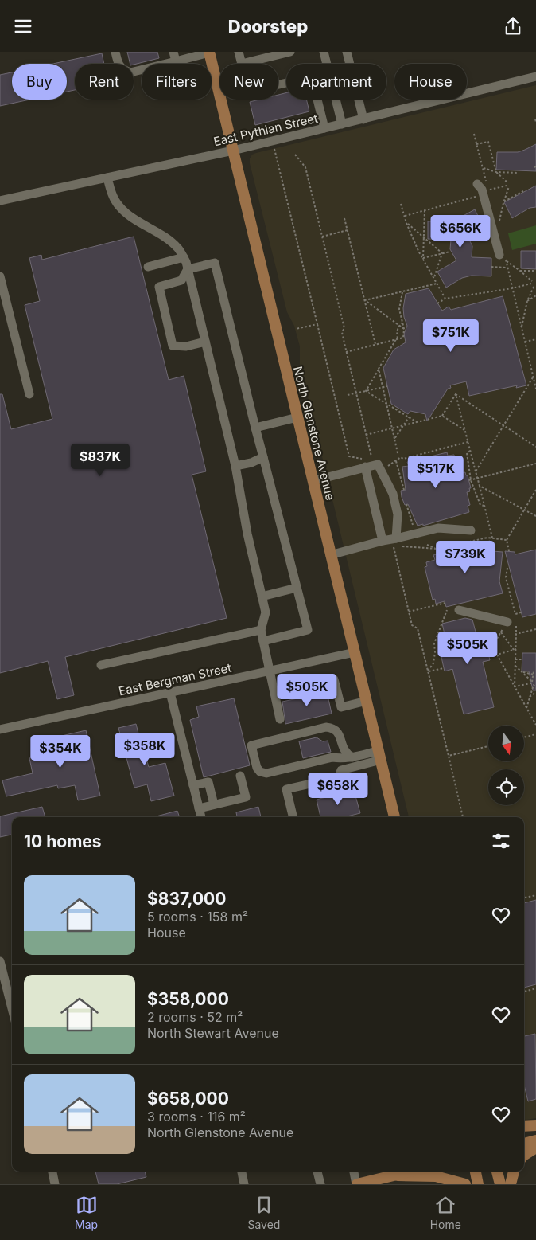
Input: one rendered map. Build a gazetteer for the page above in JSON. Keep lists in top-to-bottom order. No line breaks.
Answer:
{"streets":{"main road":["North Glenstone Avenue"],"street":["East Pythian Street","East Bergman Street"]},"crossings":[["East Pythian Street","North Glenstone Avenue"],["North Glenstone Avenue","East Bergman Street"]],"north":"bottom","page":{"header":"Doorstep","chip":["Buy","Rent","Filters","New","Apartment","House"],"price":["$656K","$751K","$837K","$517K","$739K","$505K","$505K","$358K","$354K","$658K"],"heading":"10 homes","list":[{"name":"$837,000","note":"5 rooms · 158 m² · House"},{"name":"$358,000","note":"2 rooms · 52 m² · North Stewart Avenue"},{"name":"$658,000","note":"3 rooms · 116 m² · North Glenstone Avenue"}],"tabs":["Map","Saved","Home"]}}
